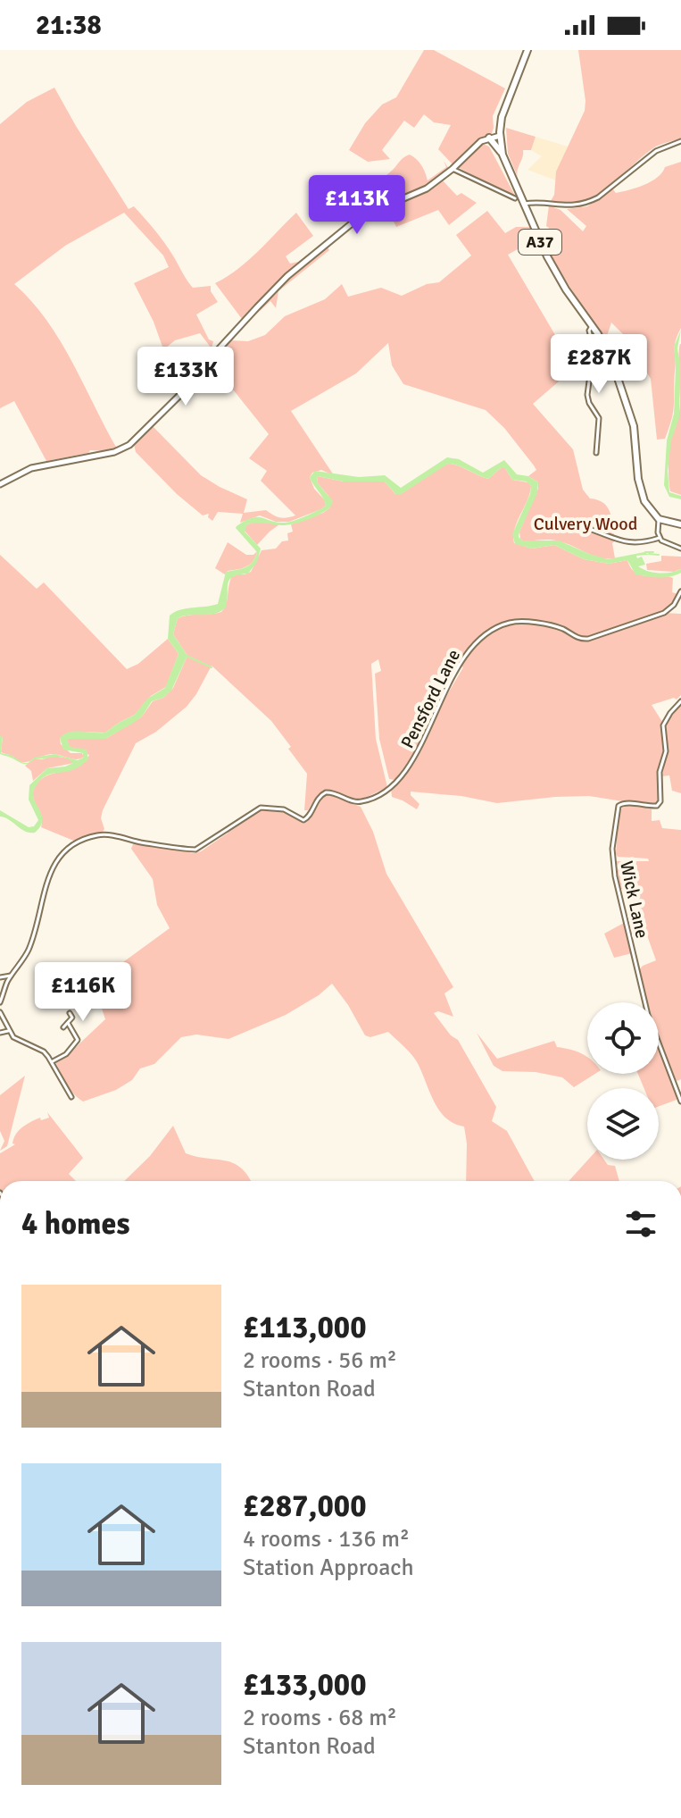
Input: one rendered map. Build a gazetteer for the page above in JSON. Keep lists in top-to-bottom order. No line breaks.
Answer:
{"streets":{"main road":["A37"],"street":["Pensford Lane","Wick Lane"]},"parks":["Culvery Wood"],"page":{"status":"21:38","price":["£113K","£287K","£133K","£116K"],"heading":"4 homes","list":[{"name":"£113,000","note":"2 rooms · 56 m² · Stanton Road"},{"name":"£287,000","note":"4 rooms · 136 m² · Station Approach"},{"name":"£133,000","note":"2 rooms · 68 m² · Stanton Road"}]}}
